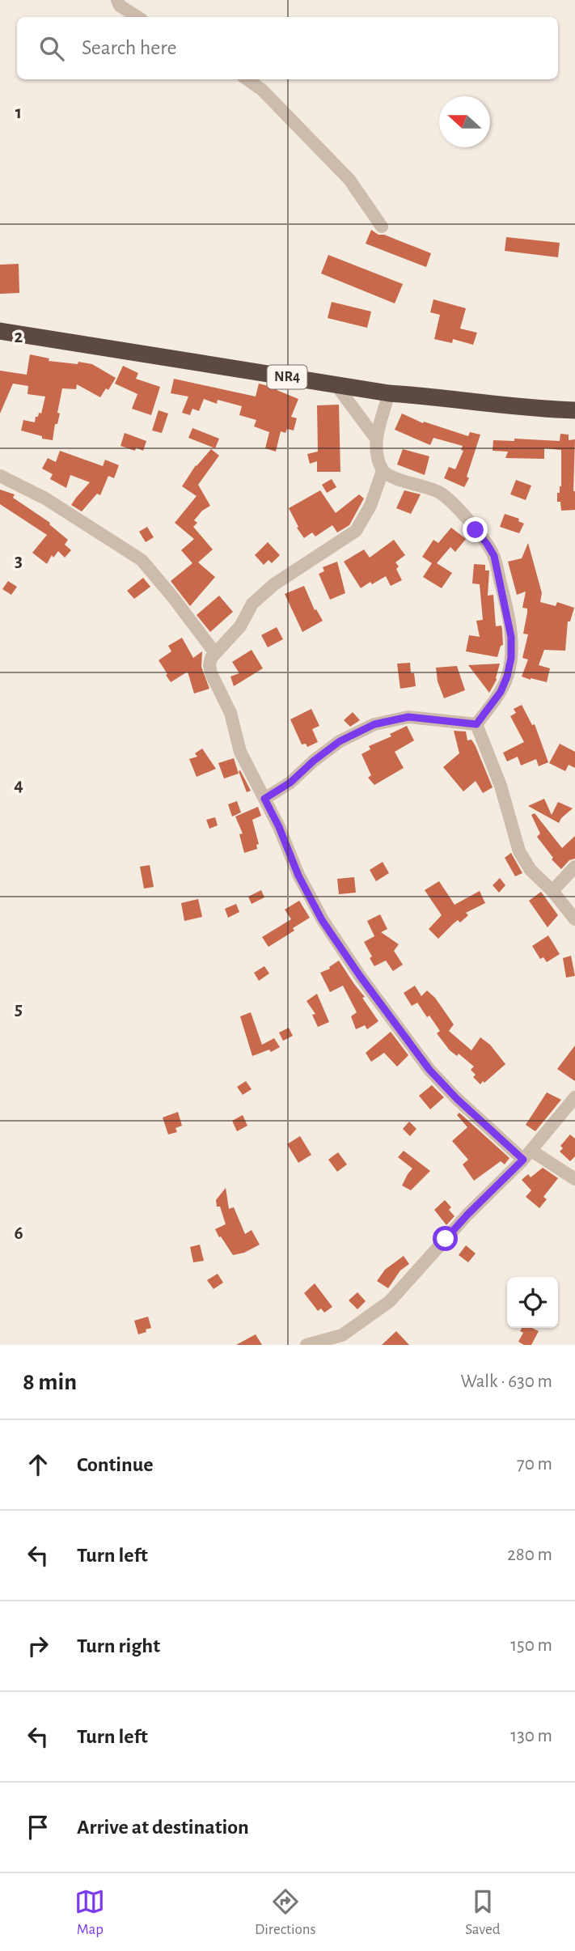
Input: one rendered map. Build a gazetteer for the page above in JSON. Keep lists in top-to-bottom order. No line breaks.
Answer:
{"streets":{"highway":["NR4"]},"north":"left","page":{"search":"Search here","heading":["8 min","Walk · 630 m"],"list":[["Continue","70 m"],["Turn left","280 m"],["Turn right","150 m"],["Turn left","130 m"],"Arrive at destination"],"nav":["Map","Directions","Saved"]},"grid":{"rows":["1","2","3","4","5","6"]}}
